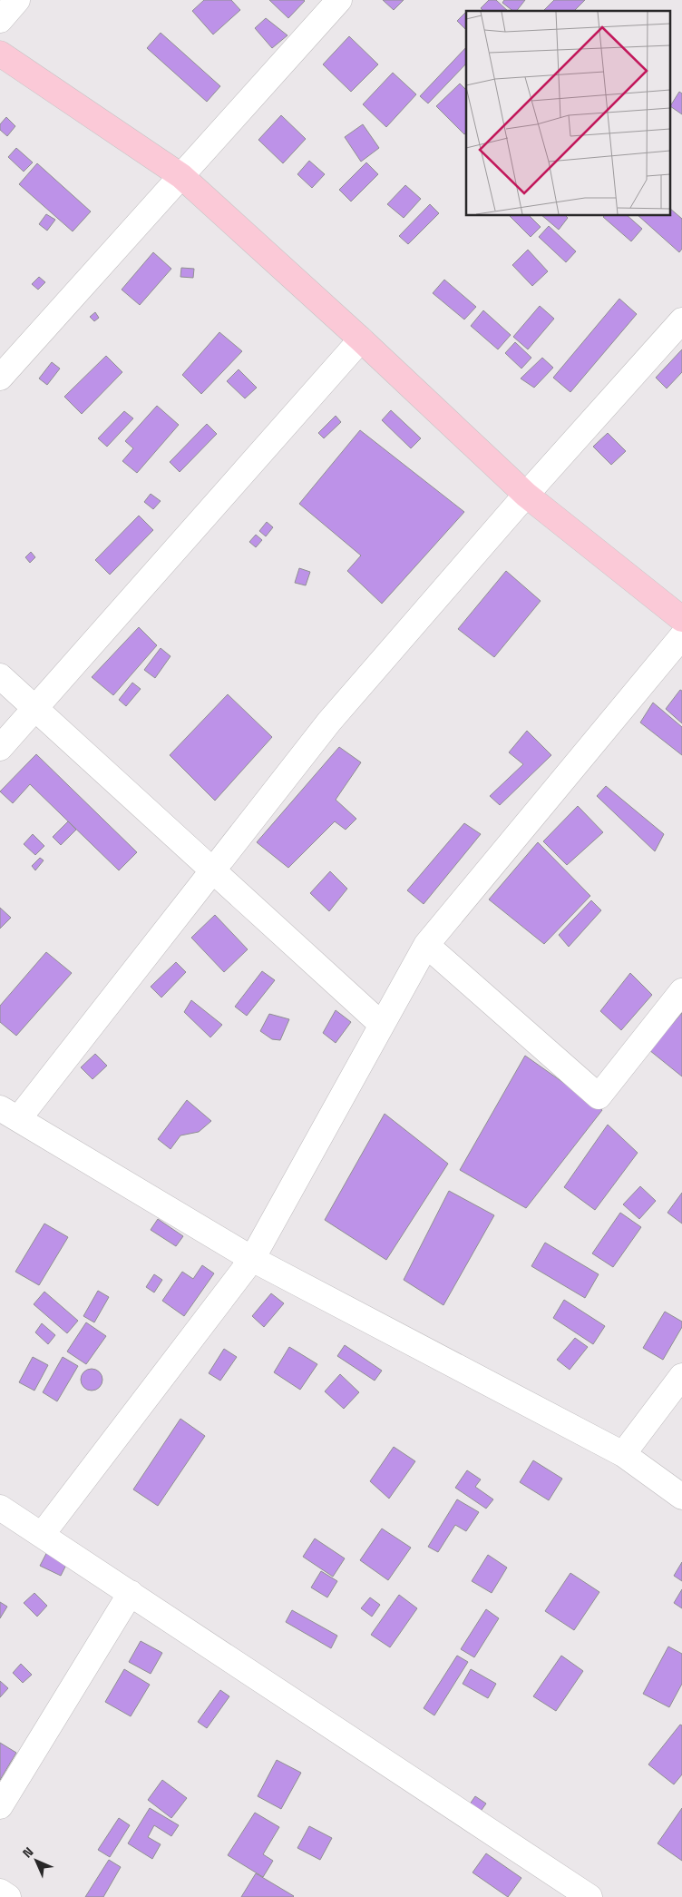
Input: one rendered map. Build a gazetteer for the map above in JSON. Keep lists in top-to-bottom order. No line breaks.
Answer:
{"north":"top left"}
